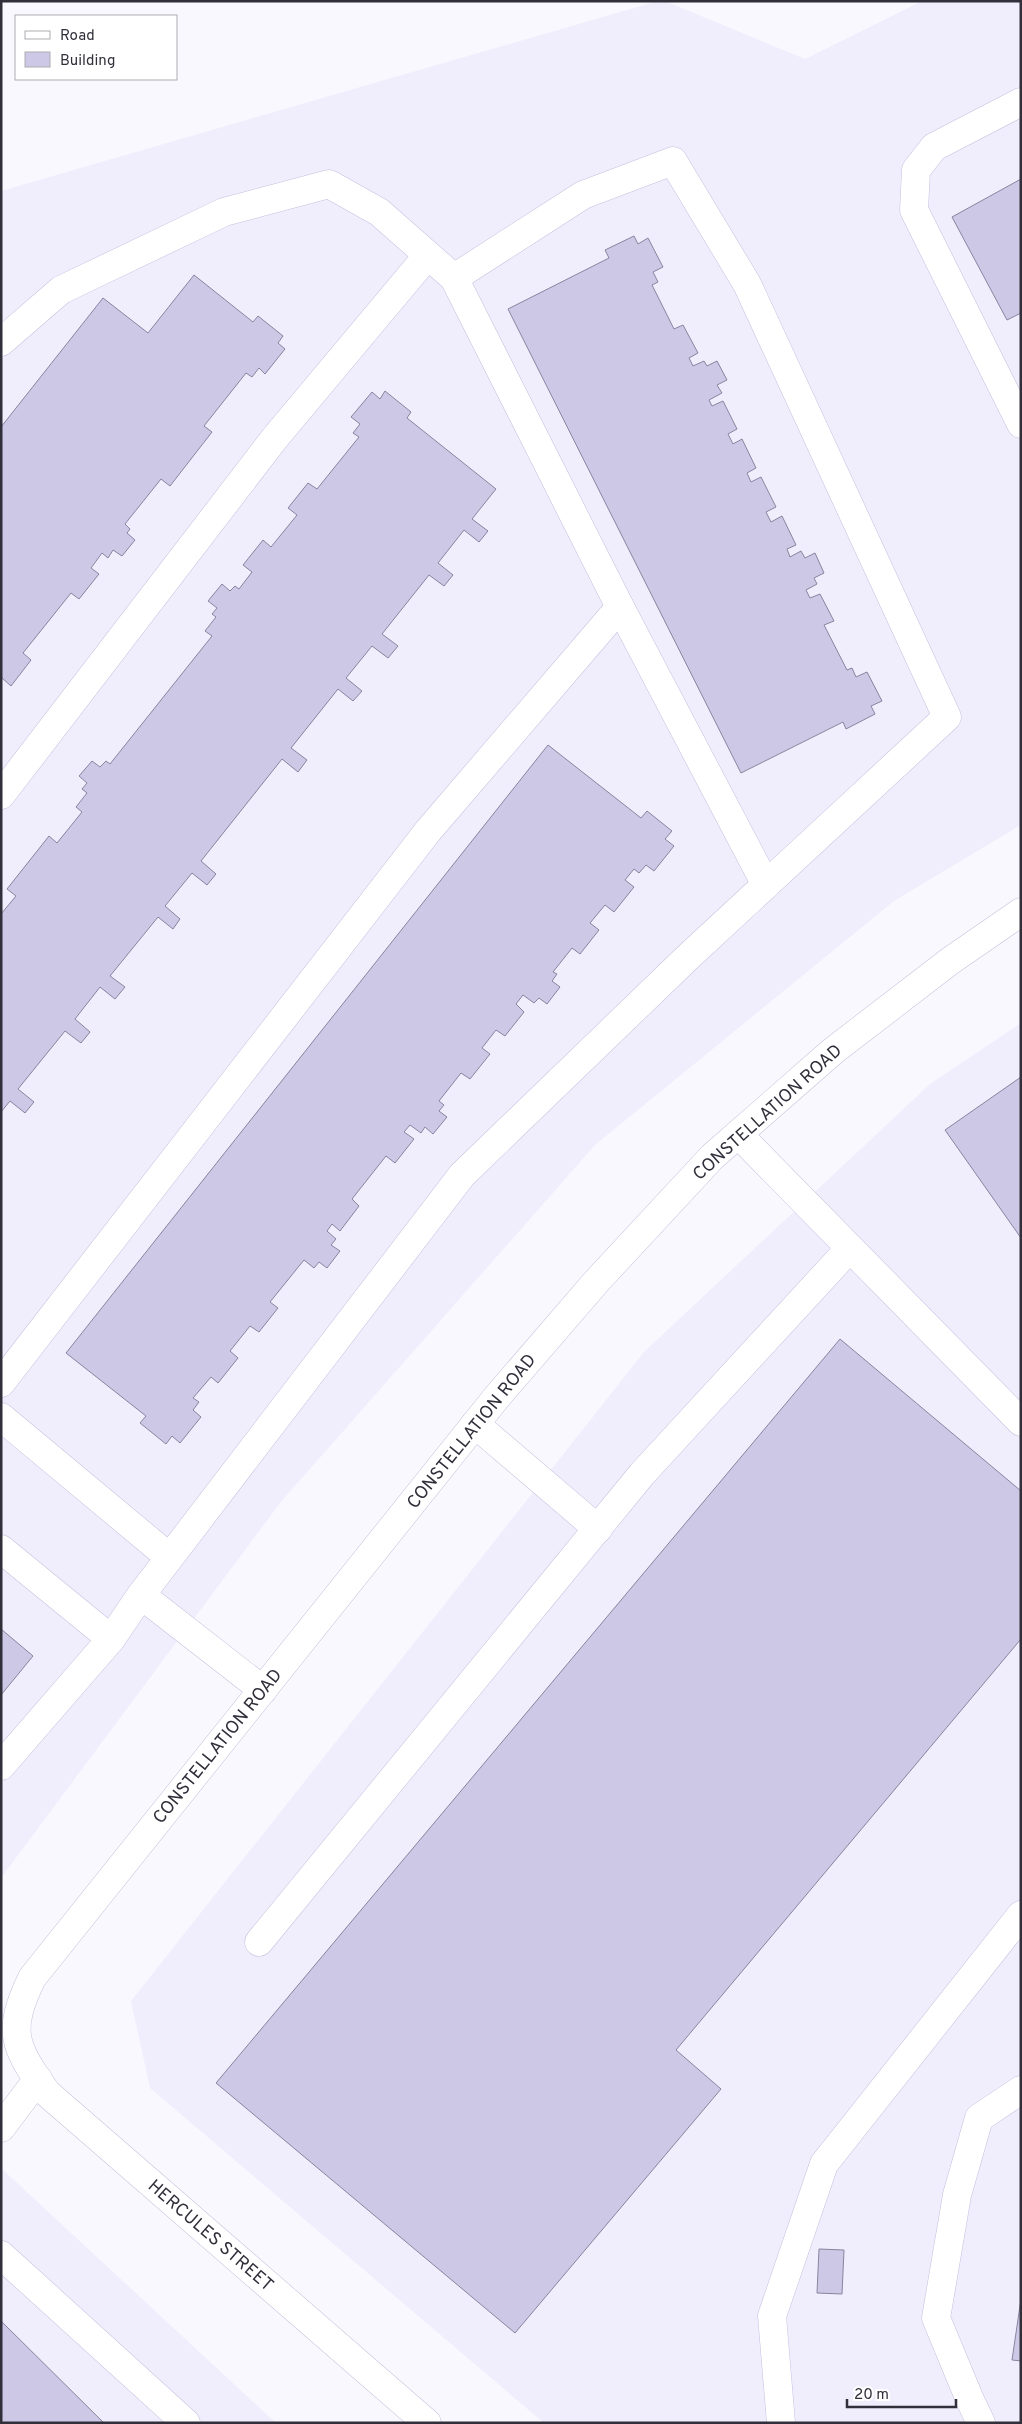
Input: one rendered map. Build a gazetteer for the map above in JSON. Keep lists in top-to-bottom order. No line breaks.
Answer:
{"streets":{"street":["CONSTELLATION ROAD","HERCULES STREET"]},"crossings":[["CONSTELLATION ROAD","HERCULES STREET"]],"legend":["Road","Building"],"scale_bar":"20 m"}
